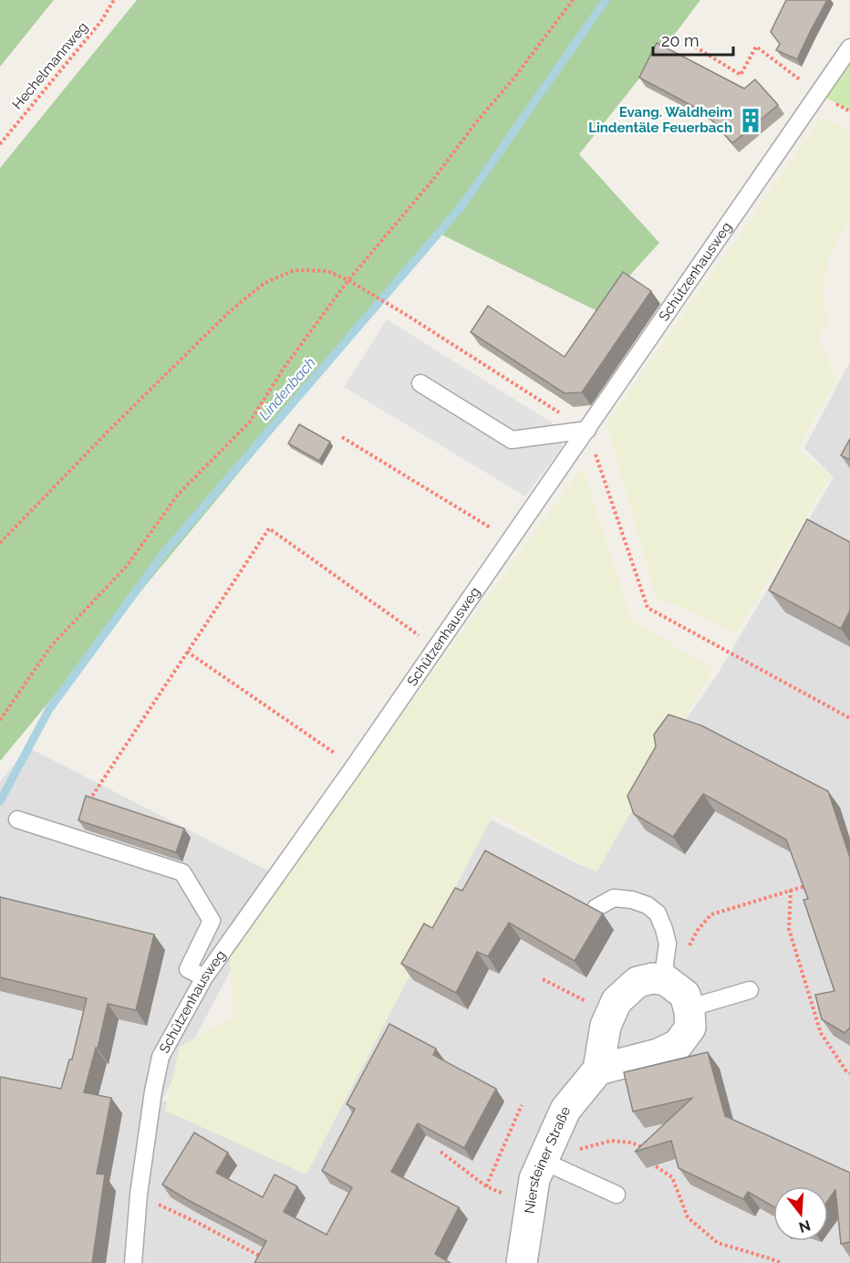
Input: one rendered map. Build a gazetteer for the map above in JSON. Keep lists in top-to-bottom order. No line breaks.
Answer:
{"streets":{"street":["Niersteiner Straße"],"lane":["Schützenhausweg"],"path":["Hechelmannweg"]},"water":["Lindenbach"],"places":{"building":["Evang. Waldheim Lindentäle Feuerbach"]},"scale_bar":"20 m","north":"bottom"}
